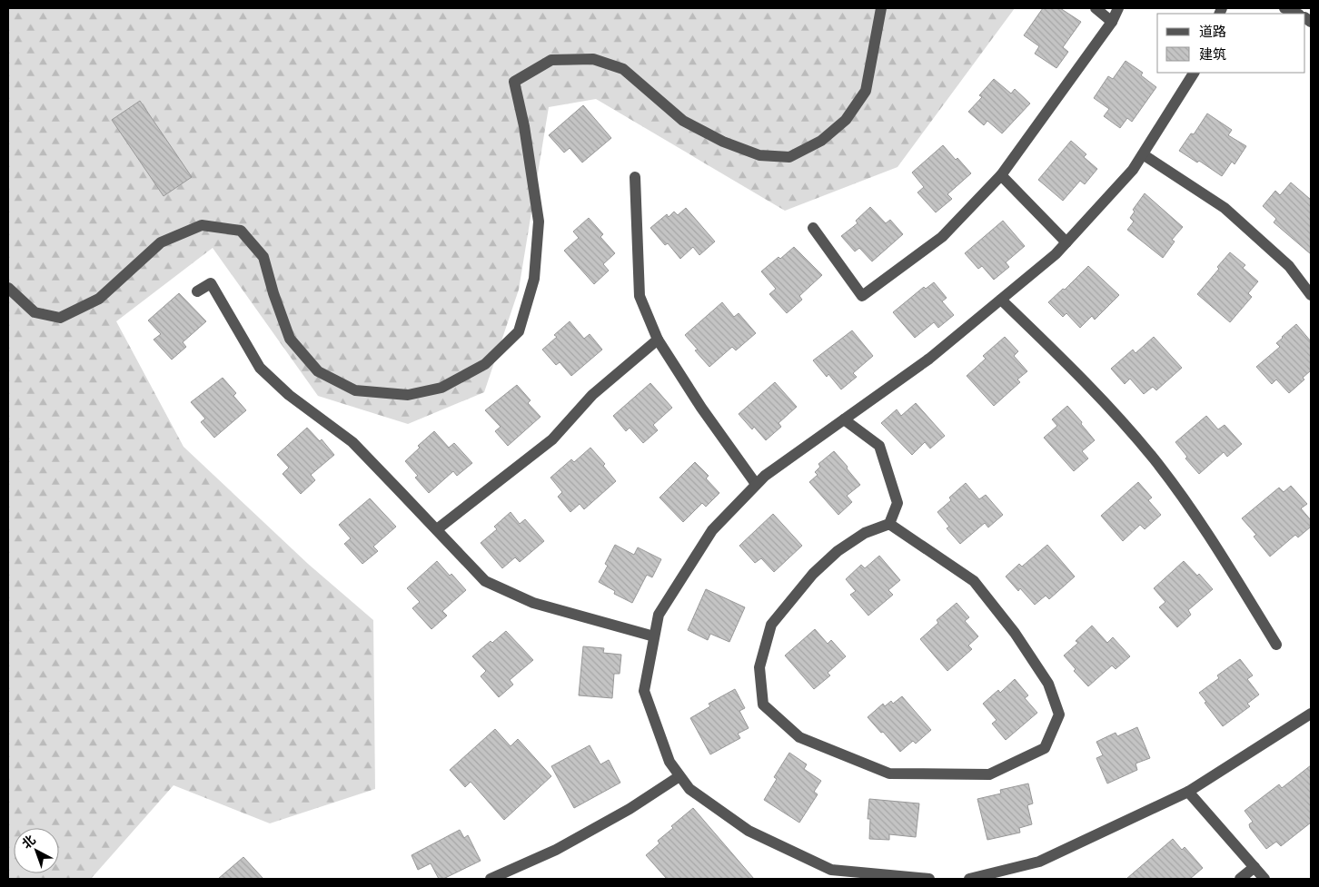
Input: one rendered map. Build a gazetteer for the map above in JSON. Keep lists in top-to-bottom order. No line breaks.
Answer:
{"legend":["道路","建筑"],"north":"top left"}
